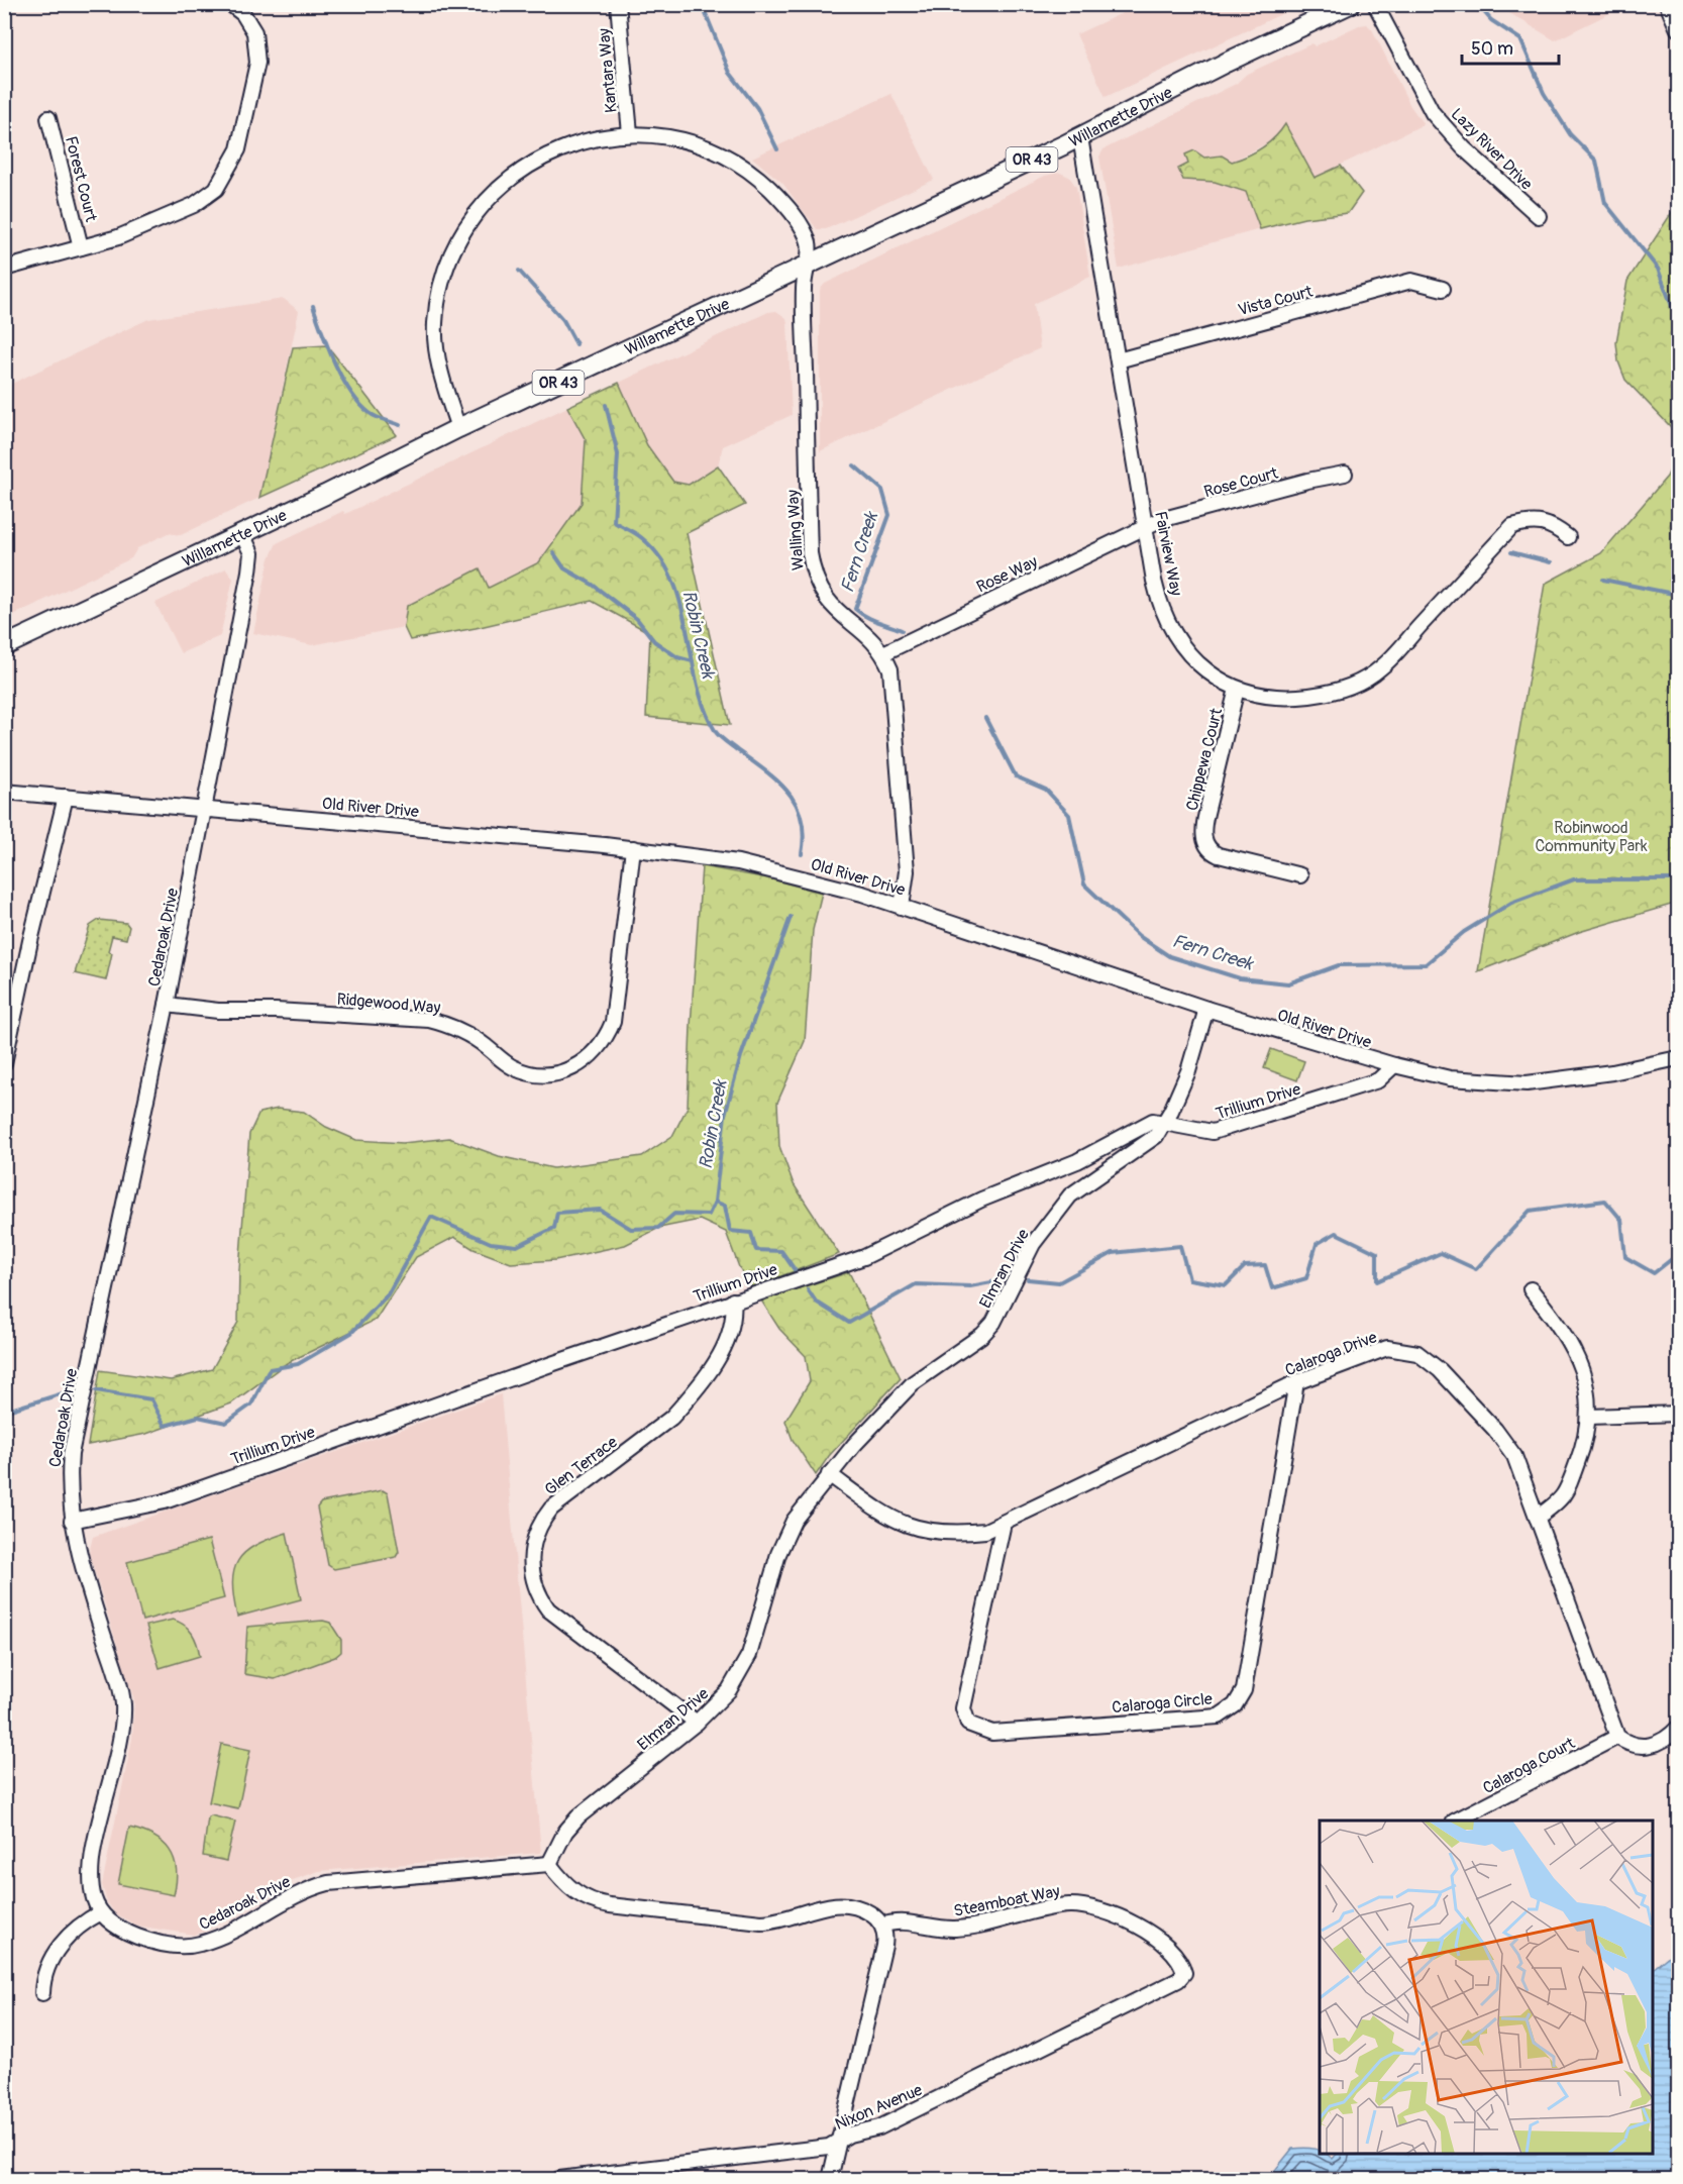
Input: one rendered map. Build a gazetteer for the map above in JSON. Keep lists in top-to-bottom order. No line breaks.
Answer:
{"streets":{"main road":["Willamette Drive","OR 43"],"street":["Kantara Way","Lazy River Drive","Forest Court","Vista Court","Rose Court","Walling Way","Fairview Way","Rose Way","Chippewa Court","Old River Drive","Cedaroak Drive","Ridgewood Way","Trillium Drive","Elmran Drive","Calaroga Drive","Glen Terrace","Calaroga Circle","Calaroga Court","Steamboat Way","Nixon Avenue"]},"crossings":[["Kantara Way","Walling Way"],["Willamette Drive","Walling Way"],["Willamette Drive","Fairview Way"],["Willamette Drive","Cedaroak Drive"],["Vista Court","Fairview Way"],["Rose Court","Fairview Way"],["Rose Court","Rose Way"],["Walling Way","Rose Way"],["Fairview Way","Rose Way"],["Fairview Way","Chippewa Court"],["Old River Drive","Cedaroak Drive"],["Old River Drive","Ridgewood Way"],["Old River Drive","Trillium Drive"],["Old River Drive","Elmran Drive"],["Cedaroak Drive","Ridgewood Way"],["Cedaroak Drive","Trillium Drive"],["Cedaroak Drive","Elmran Drive"],["Trillium Drive","Elmran Drive"],["Trillium Drive","Glen Terrace"],["Elmran Drive","Calaroga Drive"],["Elmran Drive","Glen Terrace"],["Calaroga Drive","Calaroga Circle"],["Calaroga Drive","Calaroga Court"],["Steamboat Way","Nixon Avenue"]],"water":["Fern Creek","Robin Creek"],"parks":["Robinwood Community Park"],"scale_bar":"50 m"}
